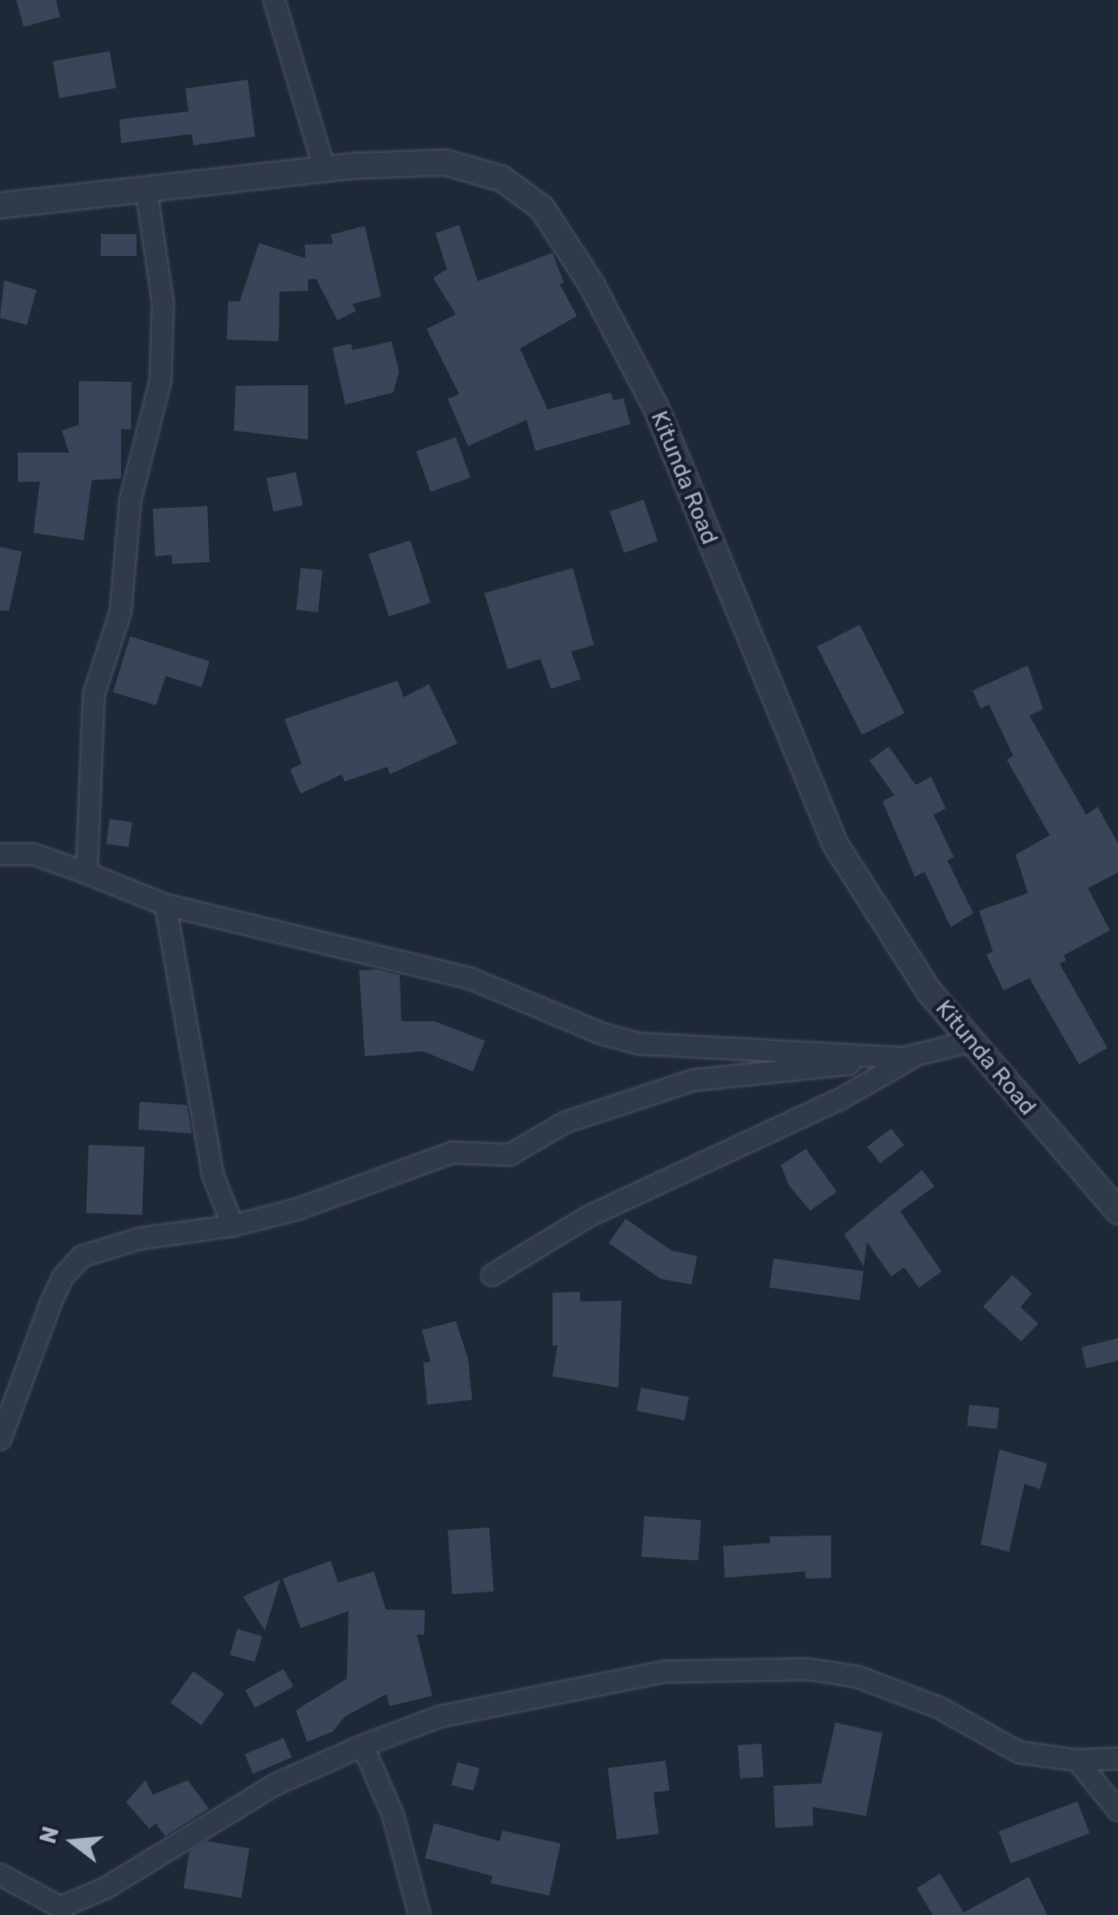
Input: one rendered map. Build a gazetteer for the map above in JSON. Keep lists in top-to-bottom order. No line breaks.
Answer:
{"streets":{"street":["Kitunda Road"]},"north":"left"}
